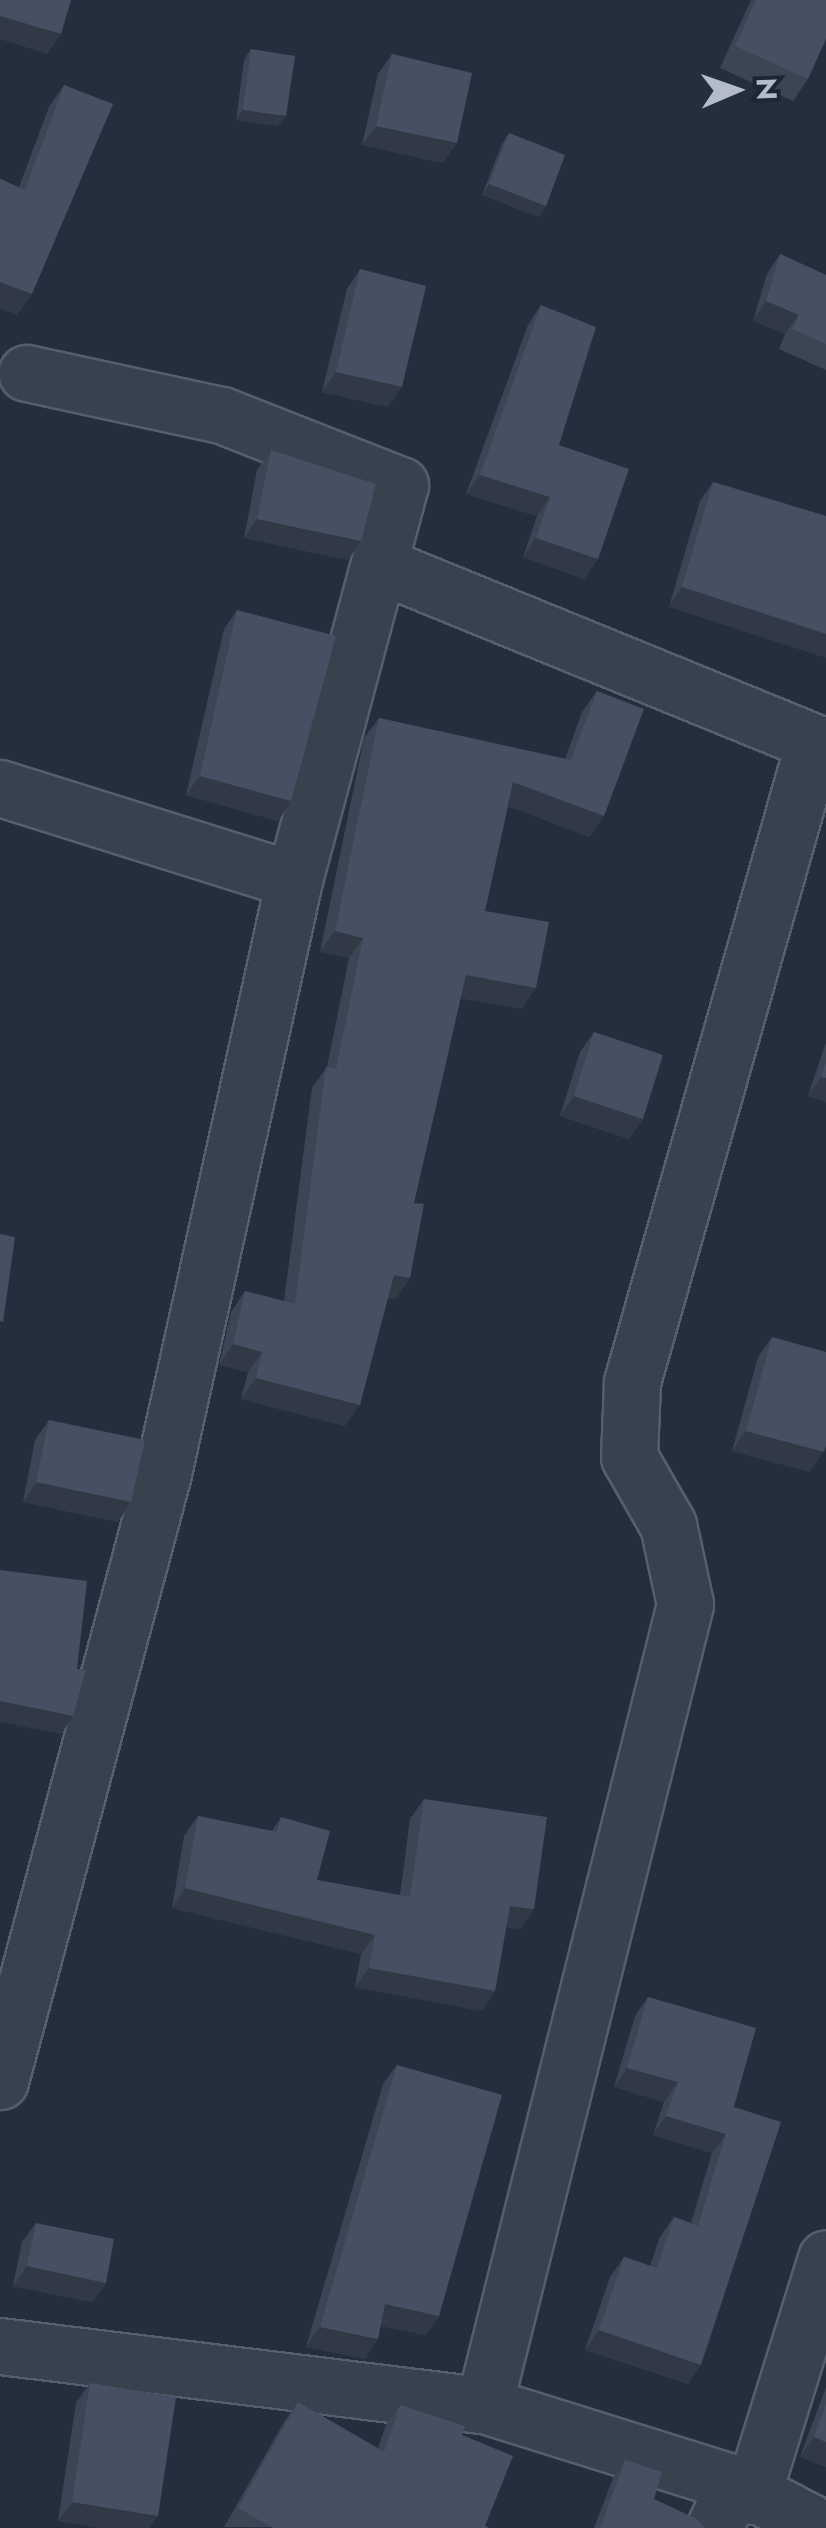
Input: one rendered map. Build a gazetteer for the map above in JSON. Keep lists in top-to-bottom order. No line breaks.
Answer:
{"north":"right"}
